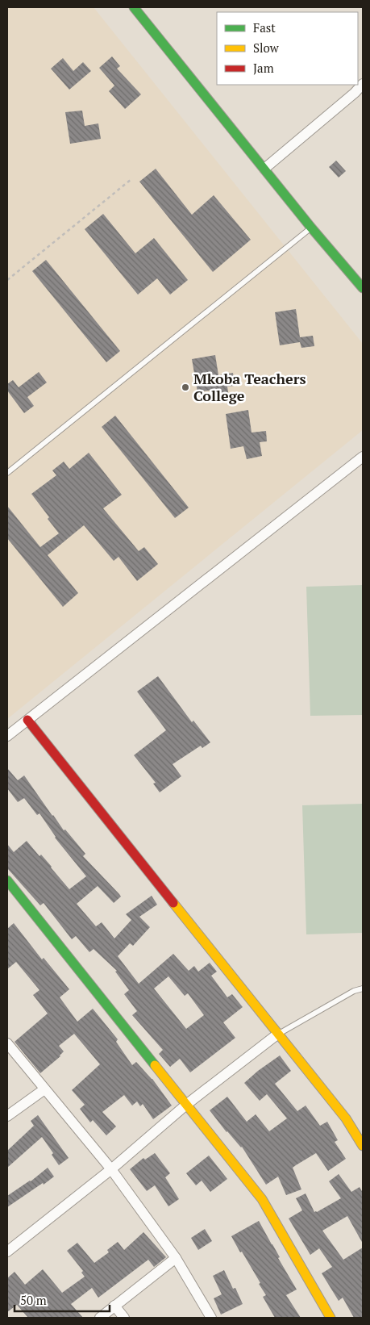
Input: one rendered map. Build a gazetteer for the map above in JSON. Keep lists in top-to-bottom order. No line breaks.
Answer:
{"places":["Mkoba Teachers College"],"legend":["Fast","Slow","Jam"],"scale_bar":"50 m"}
